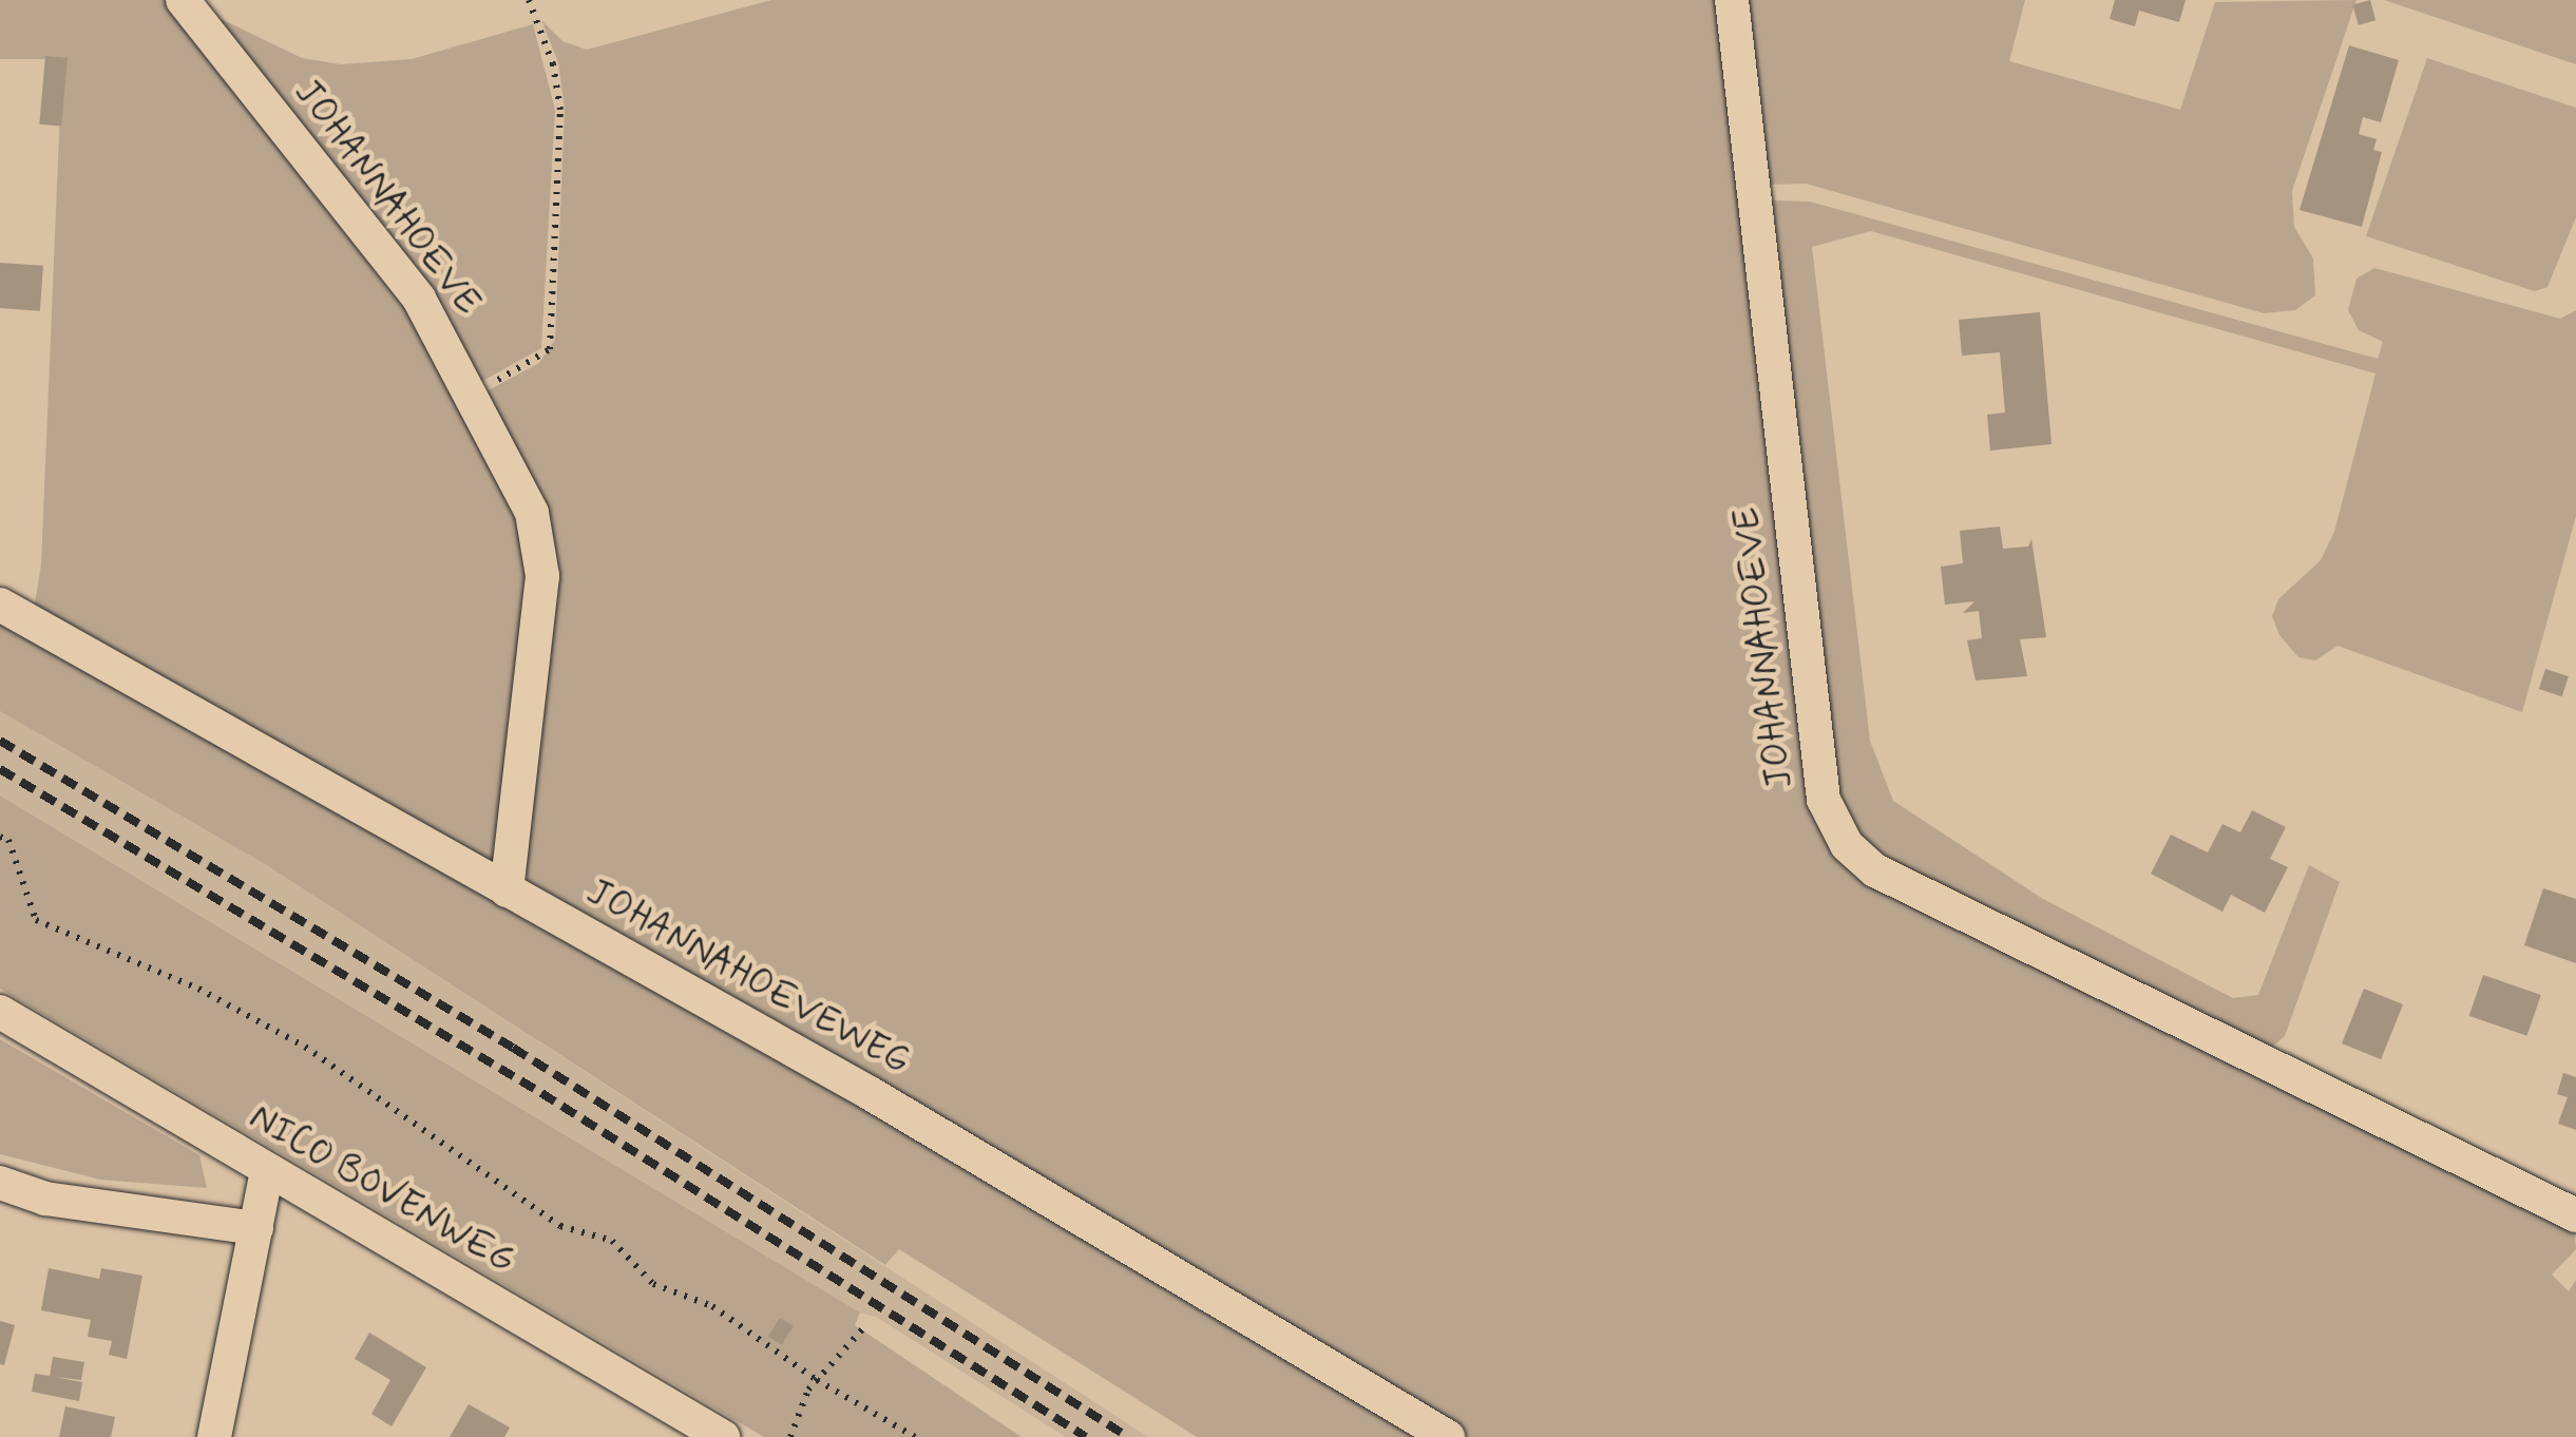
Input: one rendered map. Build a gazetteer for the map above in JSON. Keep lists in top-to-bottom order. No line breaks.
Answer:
{"streets":{"street":["JOHANNAHOEVE","JOHANNAHOEVEWEG","NICO BOVENWEG"]},"crossings":[["JOHANNAHOEVE","JOHANNAHOEVEWEG"]]}
